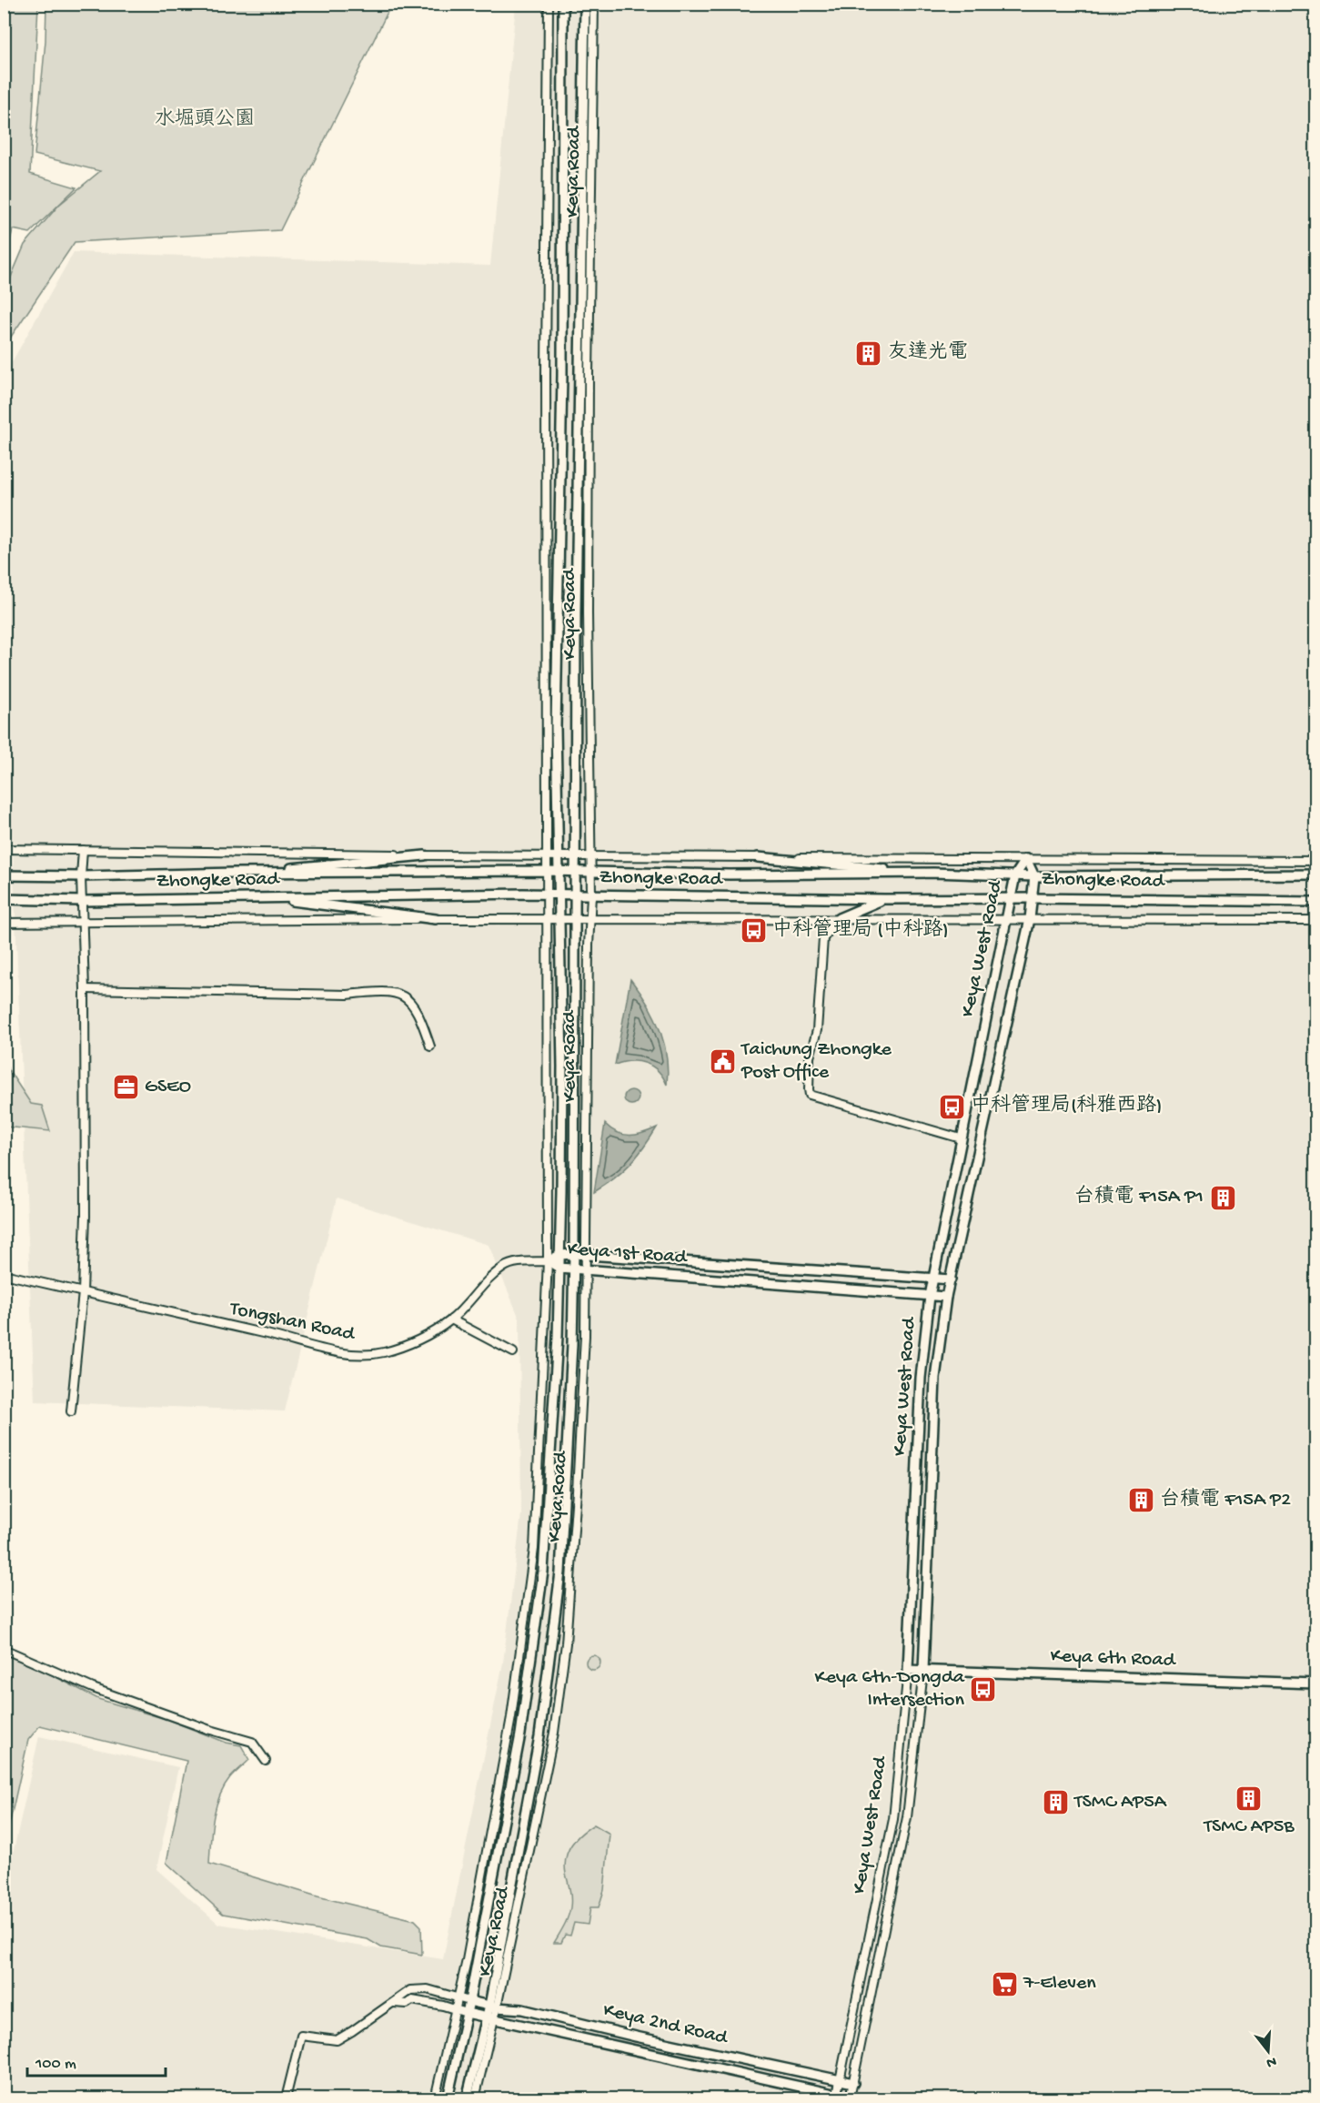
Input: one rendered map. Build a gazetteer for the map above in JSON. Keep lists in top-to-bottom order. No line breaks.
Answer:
{"streets":{"street":["Keya Road","Zhongke Road","Keya West Road","Keya 1st Road","Tongshan Road","Keya 6th Road","Keya 2nd Road"]},"crossings":[["Keya Road","Zhongke Road"],["Keya Road","Keya 1st Road"],["Keya Road","Tongshan Road"],["Keya Road","Keya 2nd Road"],["Zhongke Road","Keya West Road"],["Keya West Road","Keya 1st Road"],["Keya West Road","Keya 6th Road"],["Keya West Road","Keya 2nd Road"],["Keya 1st Road","Tongshan Road"]],"parks":["水堀頭公園"],"places":{"building":["友達光電","台積電 F15A P1","台積電 F15A P2","TSMC AP5B","TSMC AP5A"],"bus stop":["中科管理局 (中科路)","中科管理局(科雅西路)","Keya 6th-Dongda Intersection"],"public building":["Taichung Zhongke Post Office"],"office":["GSEO"],"supermarket":["7-Eleven"]},"scale_bar":"100 m","north":"bottom"}
